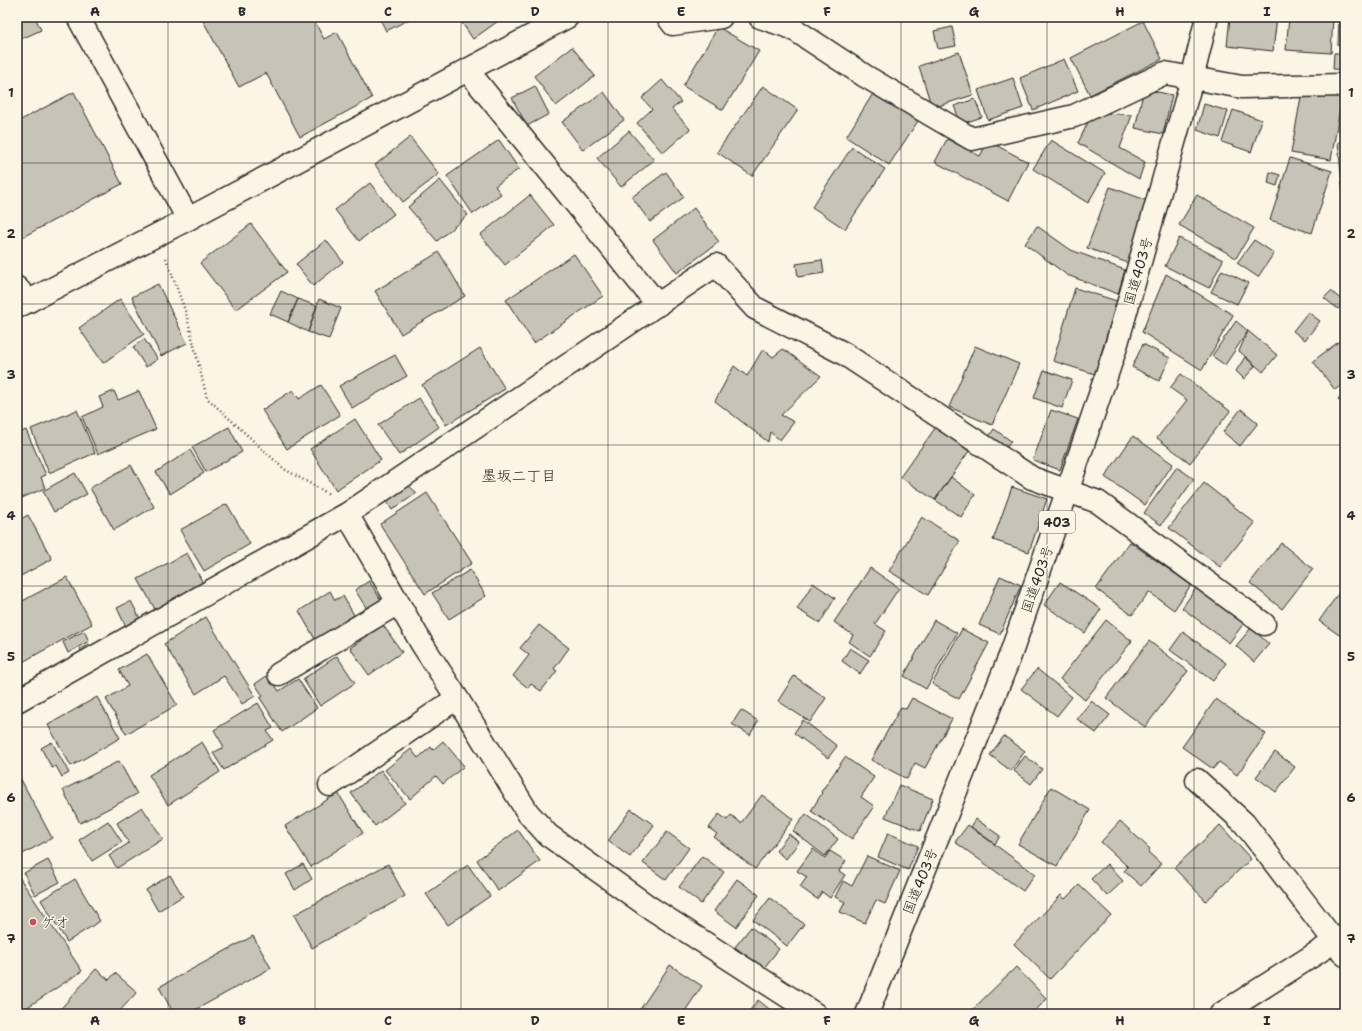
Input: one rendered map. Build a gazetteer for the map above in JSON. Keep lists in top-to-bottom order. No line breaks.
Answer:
{"streets":{"main road":["国道403号","403"]},"districts":["墨坂二丁目"],"places":["ゲオ"],"grid":{"columns":["A","B","C","D","E","F","G","H","I"],"rows":["1","2","3","4","5","6","7"]}}
